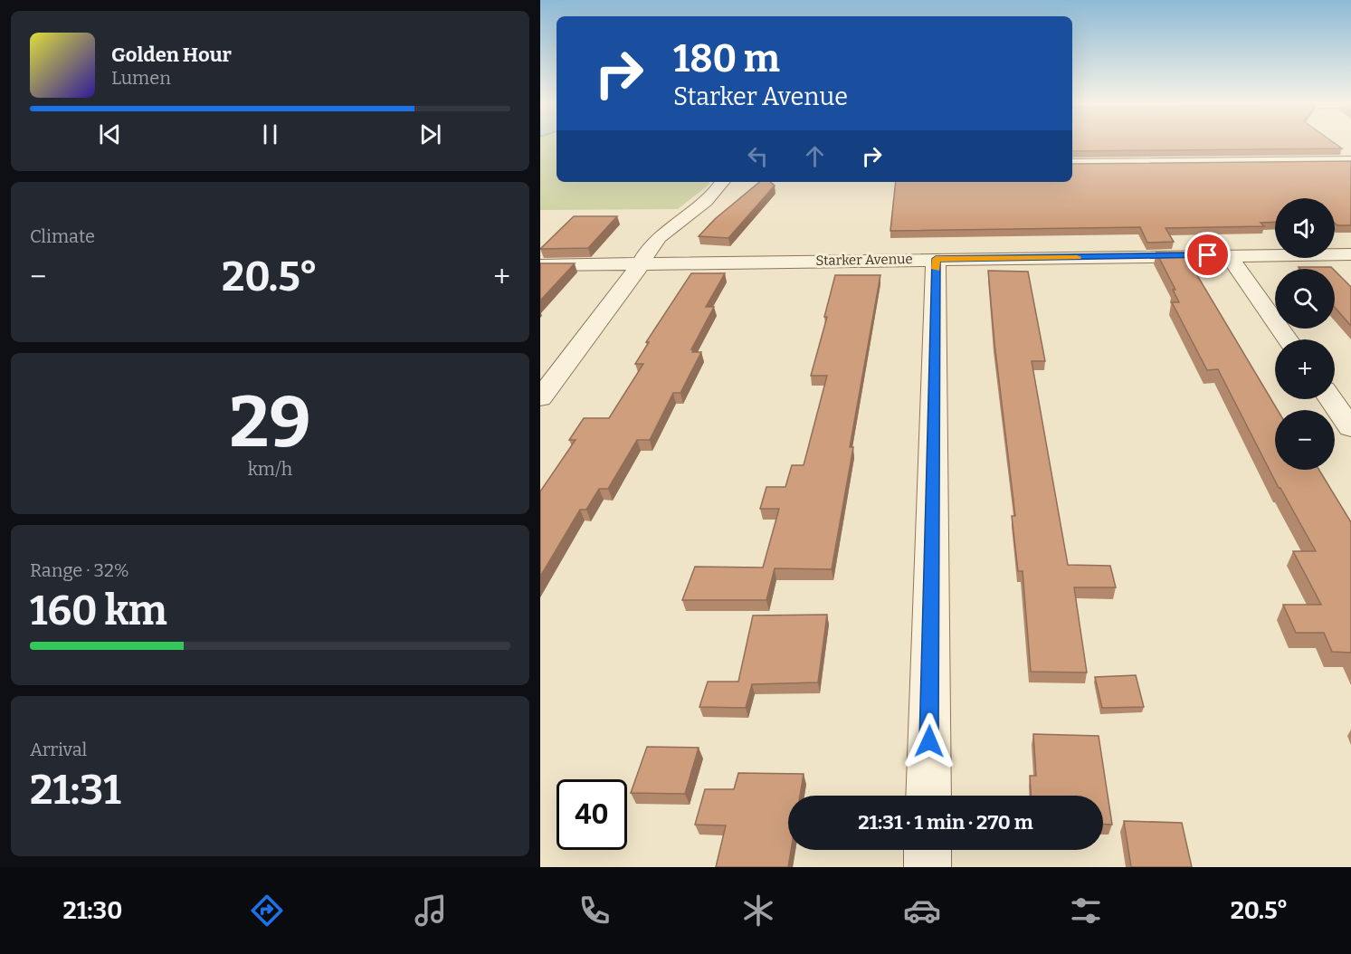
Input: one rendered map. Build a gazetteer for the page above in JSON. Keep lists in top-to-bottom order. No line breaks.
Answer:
{"streets":{"street":["Starker Avenue"]},"page":{"turn":["180 m","Starker Avenue"],"song":["Golden Hour","Lumen"],"tile":["Climate",["29","km/h"],["Range · 32%","160 km"],["Arrival","21:31"]],"map_buttons":["+","−"],"heat":["−","20.5°","+"],"limit":"40","trip":"21:31 · 1 min · 270 m","tabs":["21:30","20.5°"]}}
